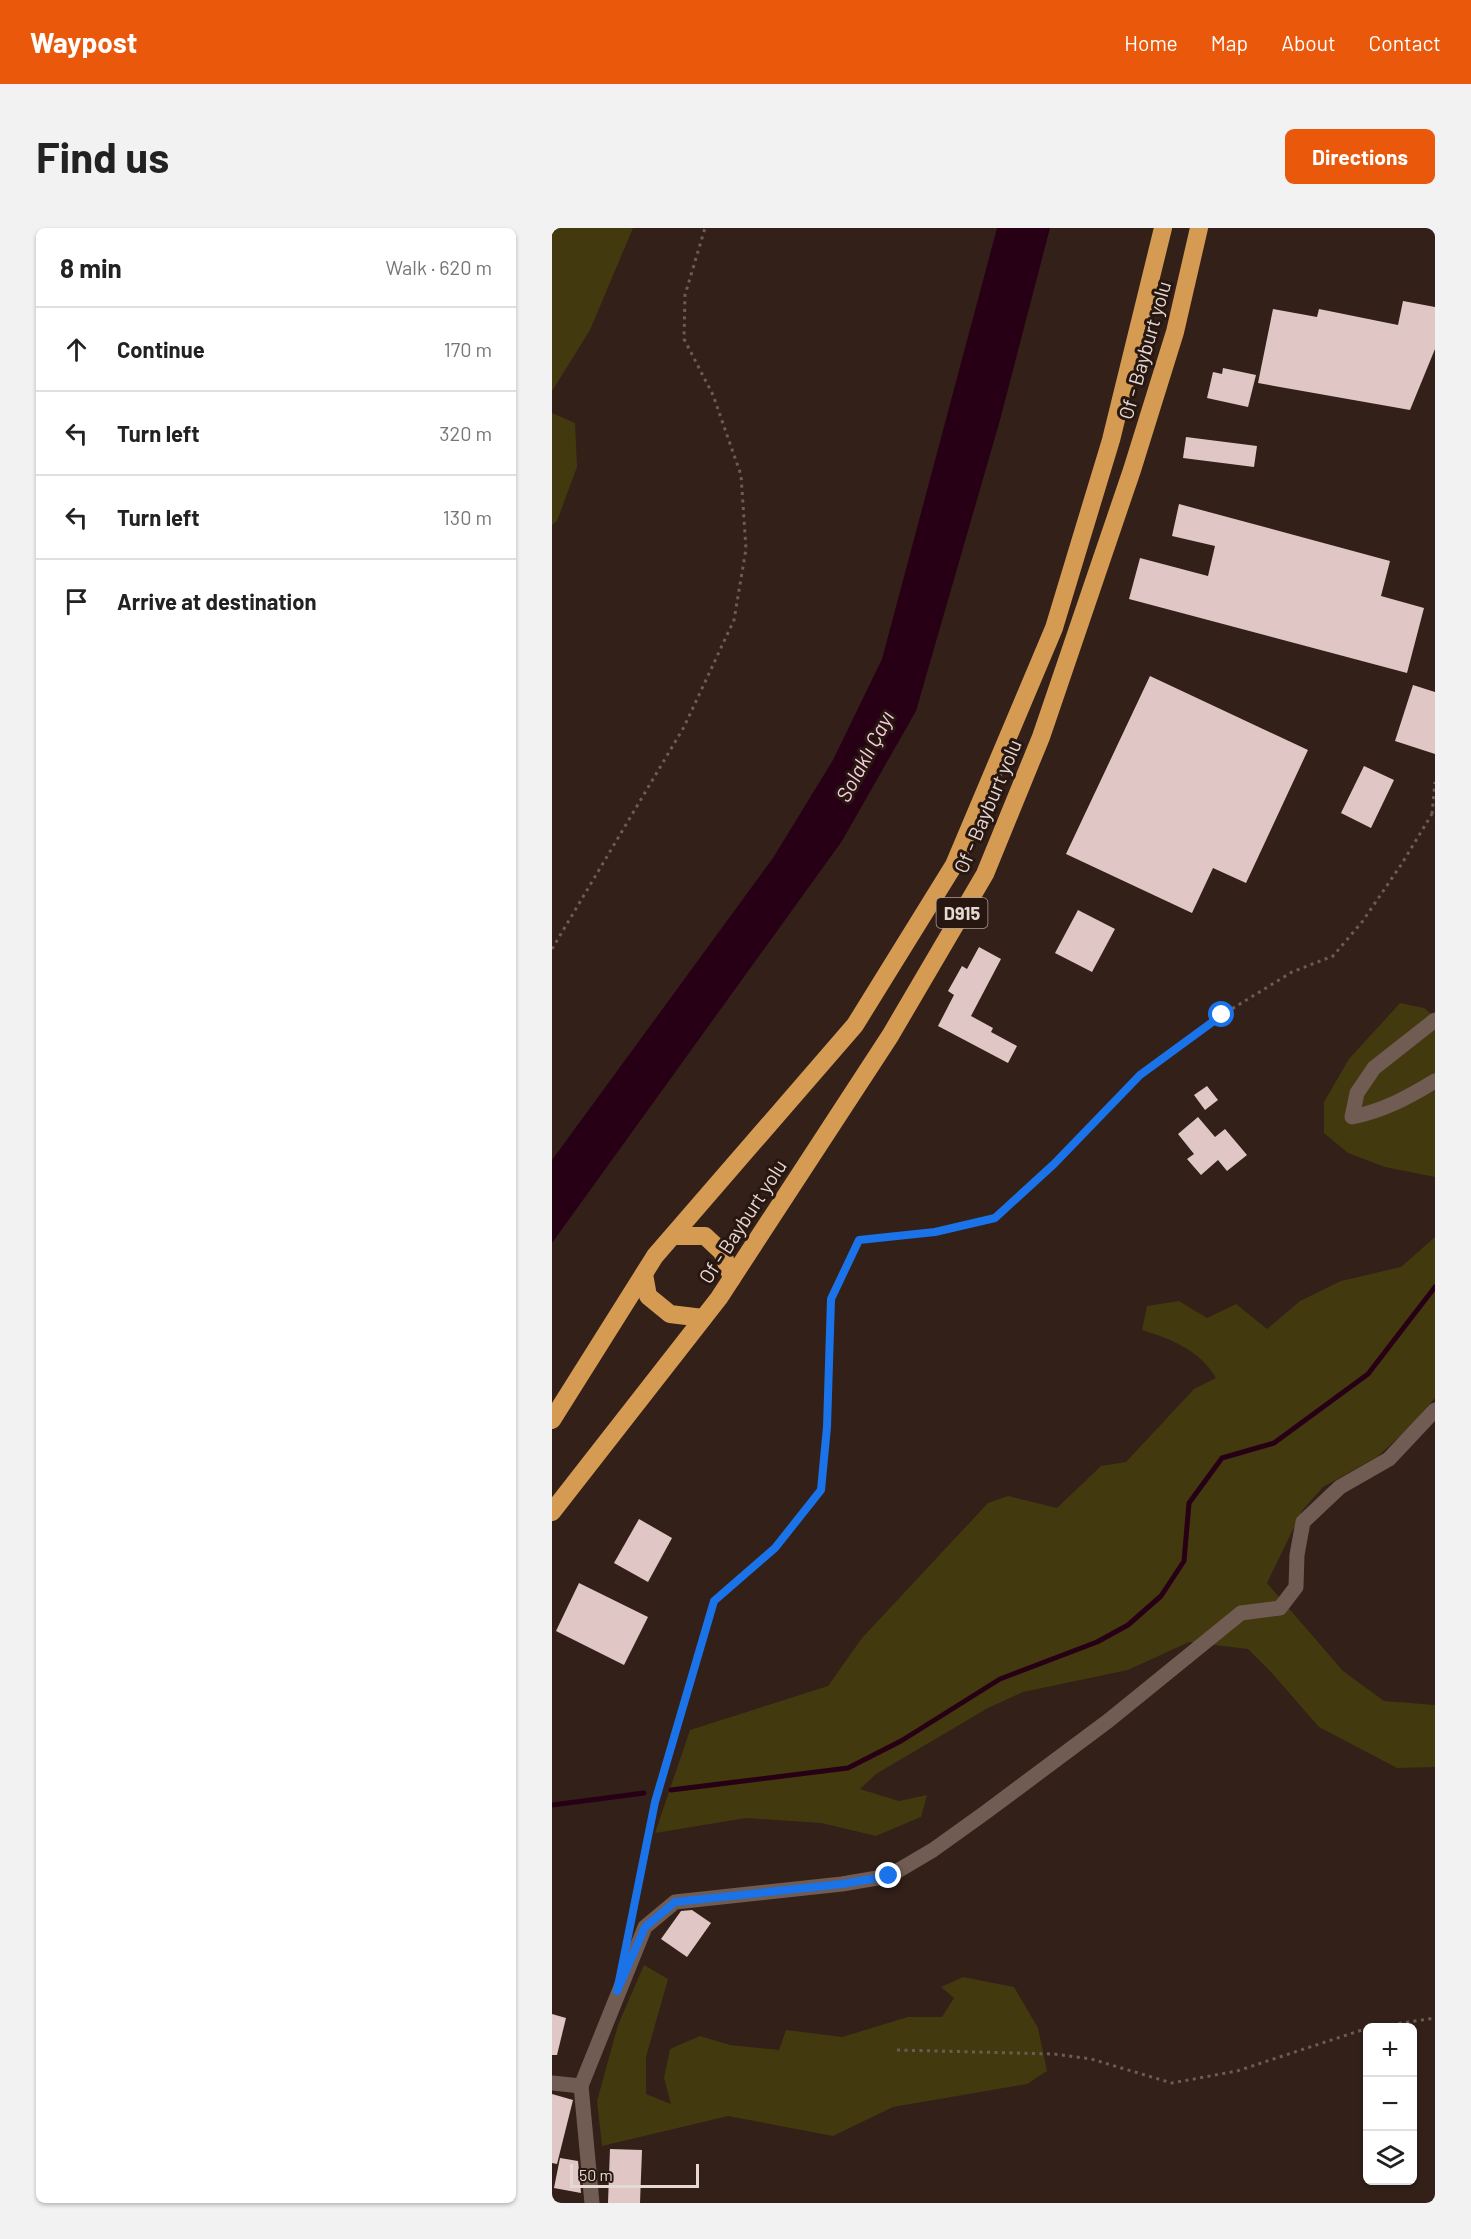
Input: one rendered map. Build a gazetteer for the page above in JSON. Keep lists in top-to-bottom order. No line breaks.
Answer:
{"streets":{"highway":["Of - Bayburt yolu","D915"]},"water":["Solaklı Çayı"],"scale_bar":"50 m","page":{"header":"Waypost","nav":["Home","Map","About","Contact"],"buttons":"Directions","title":"Find us","heading":["8 min","Walk · 620 m"],"list":[["Continue","170 m"],["Turn left","320 m"],["Turn left","130 m"],"Arrive at destination"],"map_buttons":["+","−"],"scale":"50 m"}}
